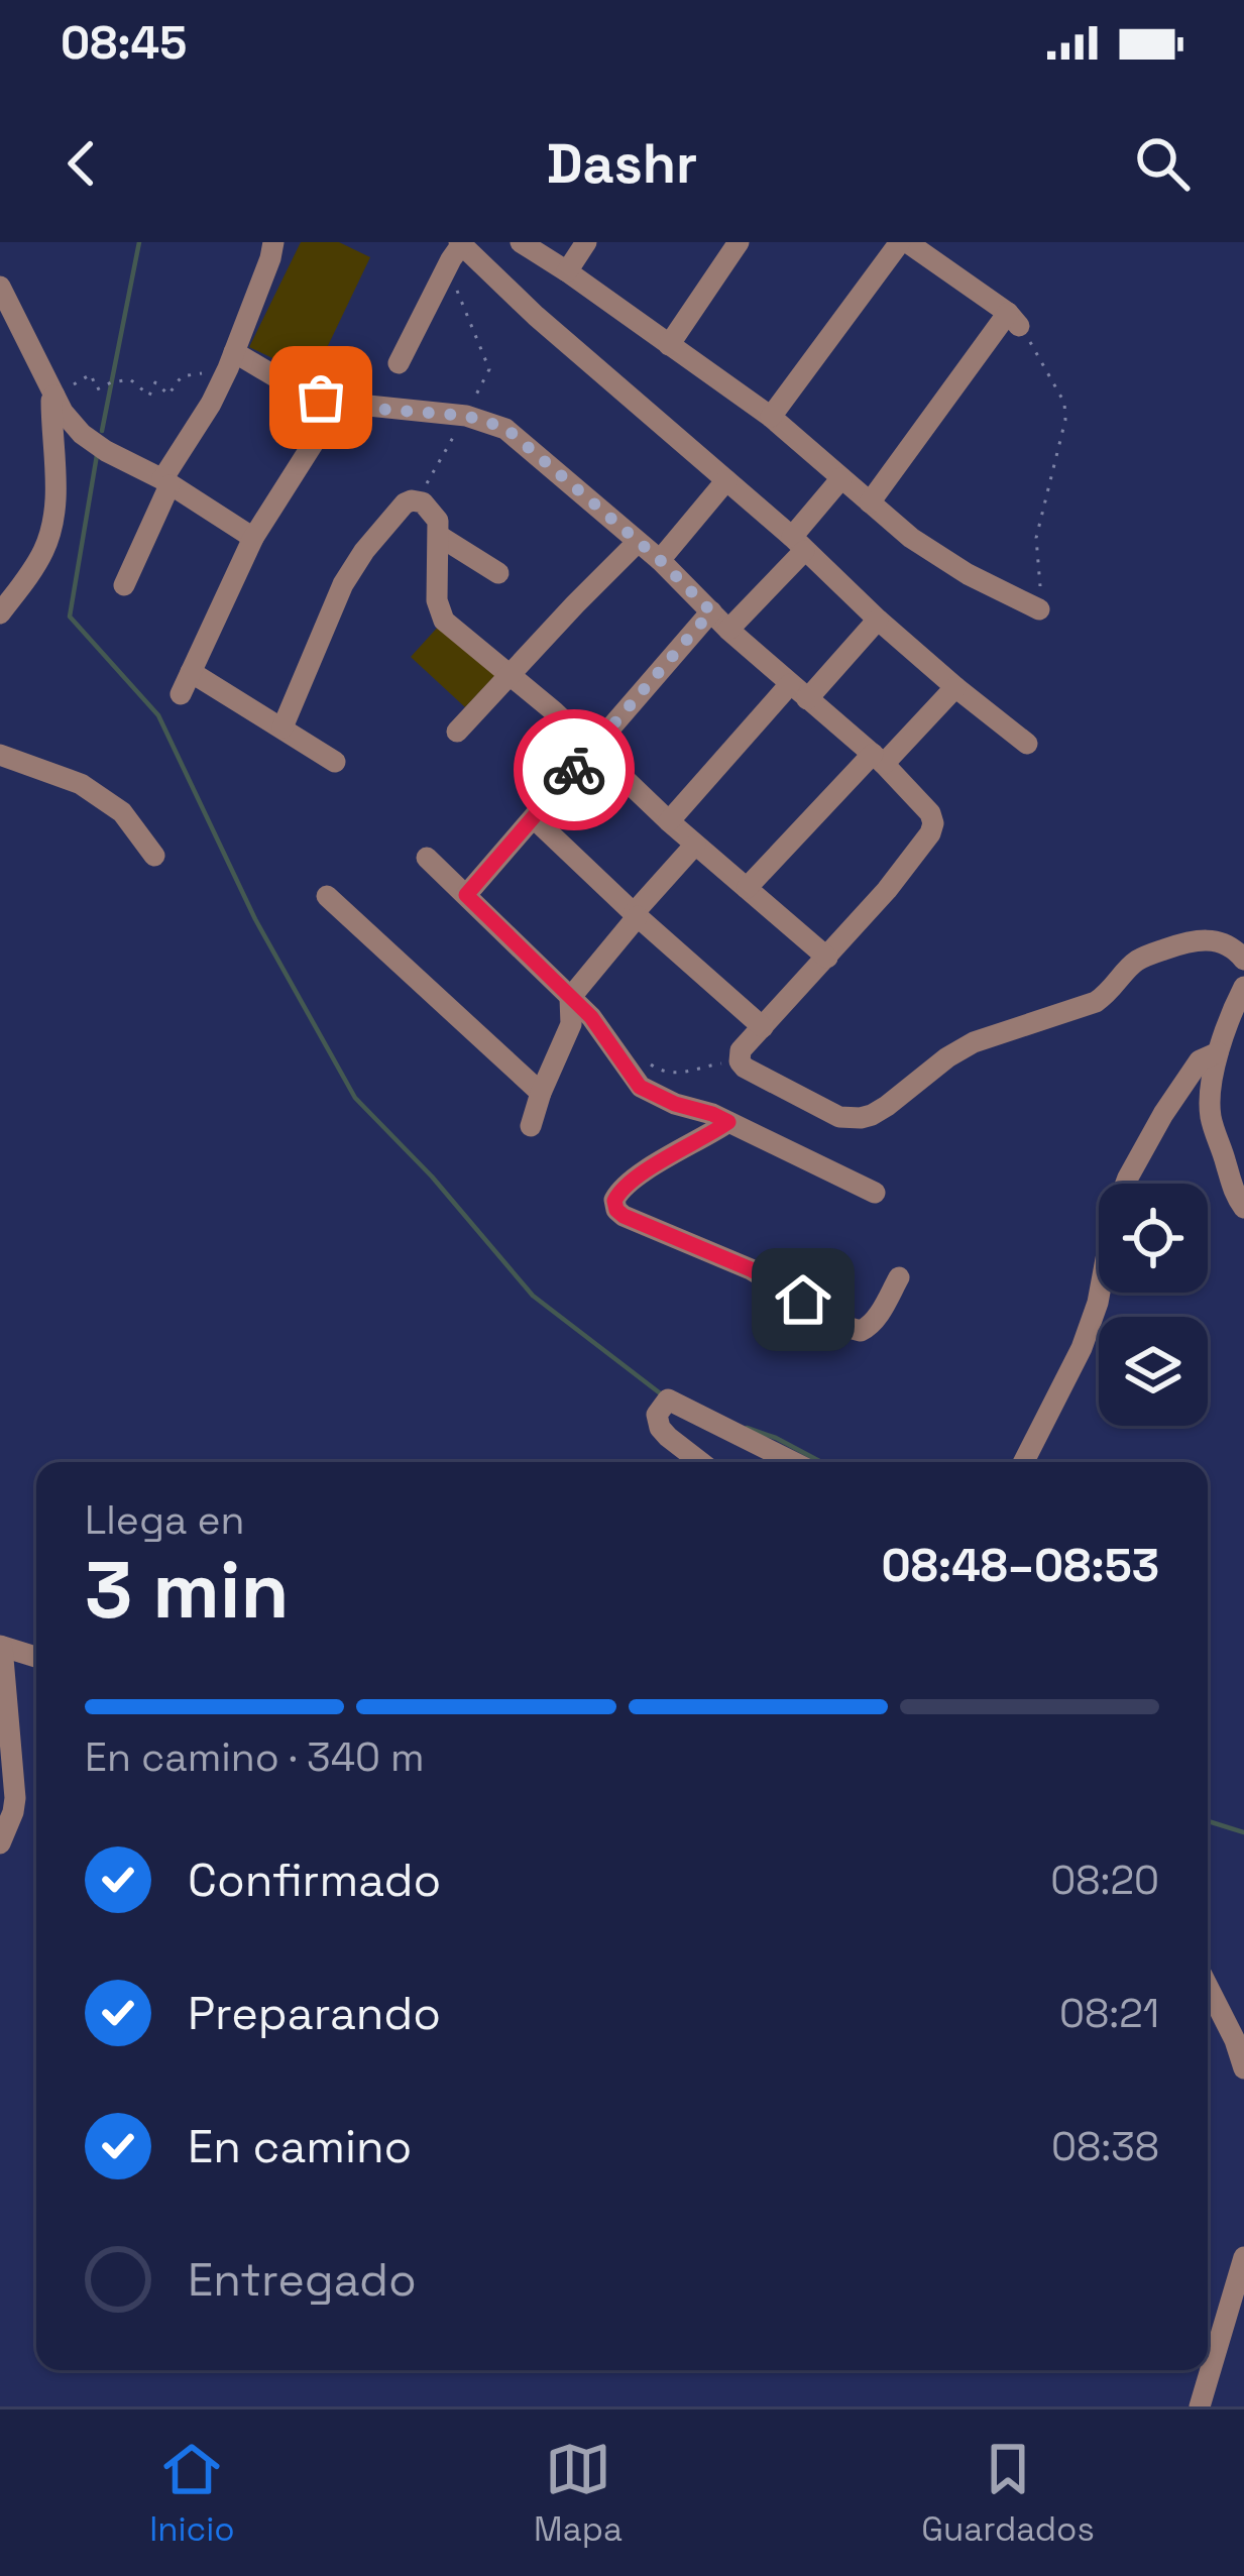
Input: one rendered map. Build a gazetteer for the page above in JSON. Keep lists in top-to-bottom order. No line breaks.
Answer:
{"page":{"status":"08:45","header":"Dashr","heading":["3 min","Llega en","08:48–08:53"],"bar":"En camino · 340 m","list":[["Confirmado","08:20"],["Preparando","08:21"],["En camino","08:38"],"Entregado"],"tabs":["Inicio","Mapa","Guardados"]}}
